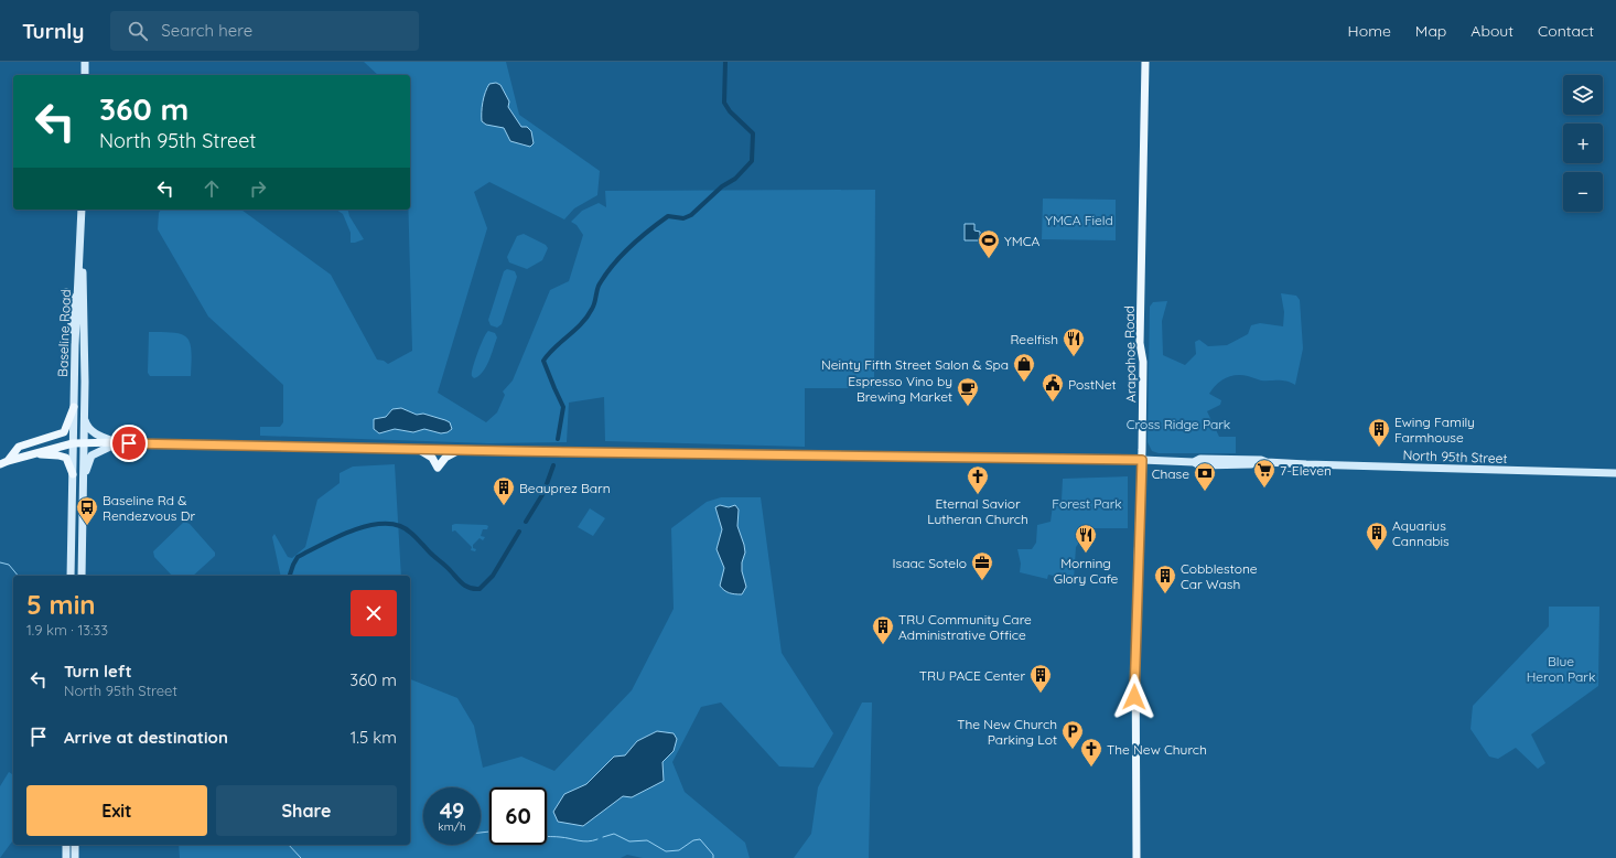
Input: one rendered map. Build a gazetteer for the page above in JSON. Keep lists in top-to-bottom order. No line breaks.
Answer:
{"streets":{"main road":["Baseline Road","Arapahoe Road","North 95th Street"]},"crossings":[["Baseline Road","North 95th Street"],["Arapahoe Road","North 95th Street"]],"parks":["YMCA Field","Cross Ridge Park","Forest Park","Blue Heron Park"],"places":{"sports":["YMCA"],"restaurant":["Reelfish","Morning Glory Cafe"],"shop":["Neinty Fifth Street Salon & Spa"],"public building":["PostNet"],"cafe":["Espresso Vino by Brewing Market"],"building":["Ewing Family Farmhouse","Beauprez Barn","Aquarius Cannabis","Cobblestone Car Wash","TRU Community Care Administrative Office","TRU PACE Center"],"supermarket":["7-Eleven"],"bank":["Chase"],"church":["Eternal Savior Lutheran Church","The New Church"],"bus stop":["Baseline Rd & Rendezvous Dr"],"office":["Isaac Sotelo"],"parking":["The New Church Parking Lot"]},"page":{"header":"Turnly","search":"Search here","nav":["Home","Map","About","Contact"],"map_buttons":["+","−"],"turn":["360 m","North 95th Street"],"heading":["5 min","1.9 km · 13:33"],"list":[{"name":"Turn left","note":"North 95th Street","value":"360 m"},{"name":"Arrive at destination","value":"1.5 km"}],"buttons":["Exit","Share"],"speed":"49 km/h","limit":"60"}}
